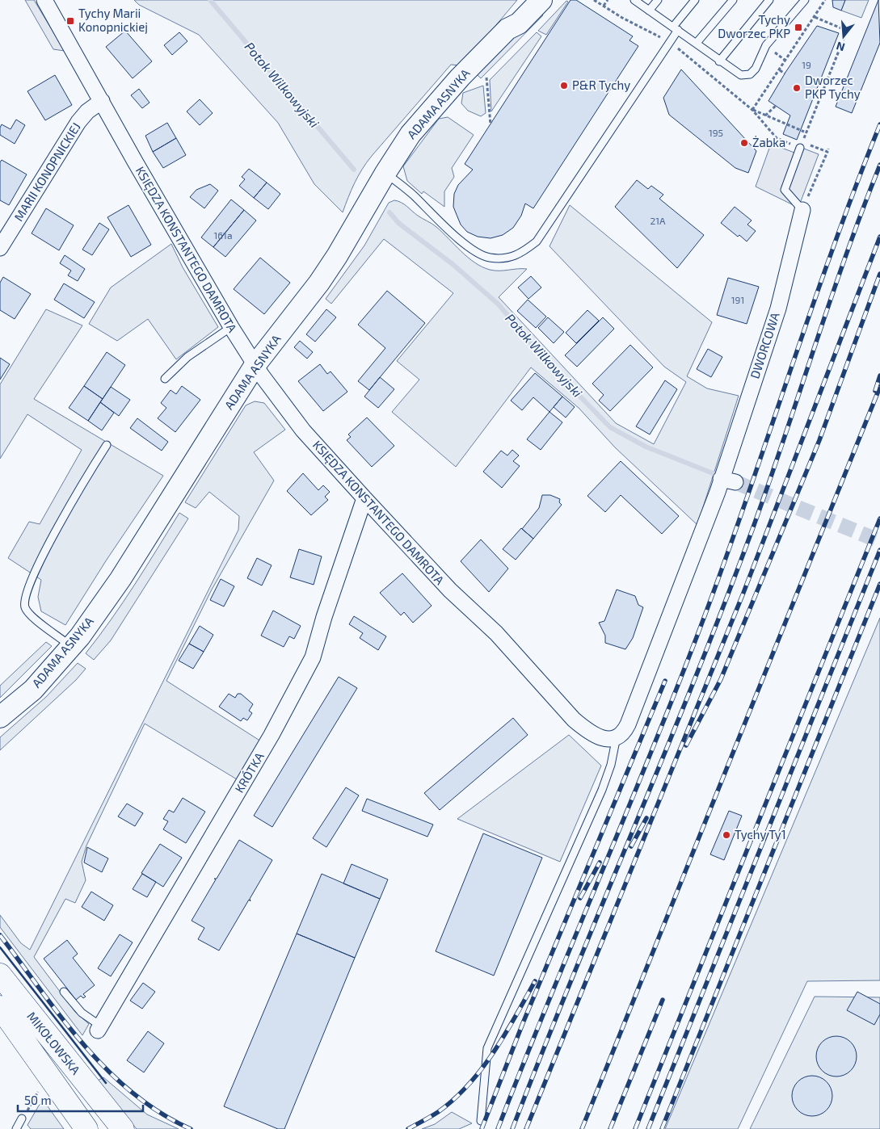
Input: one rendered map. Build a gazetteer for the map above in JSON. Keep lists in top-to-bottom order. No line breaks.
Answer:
{"streets":{"main road":["MIKOŁOWSKA"],"street":["ADAMA ASNYKA","MARII KONOPNICKIEJ","KSIĘDZA KONSTANTEGO DAMROTA","DWORCOWA","KRÓTKA"]},"crossings":[["ADAMA ASNYKA","KSIĘDZA KONSTANTEGO DAMROTA"],["MARII KONOPNICKIEJ","KSIĘDZA KONSTANTEGO DAMROTA"],["KSIĘDZA KONSTANTEGO DAMROTA","DWORCOWA"],["KSIĘDZA KONSTANTEGO DAMROTA","KRÓTKA"]],"water":["Potok Wilkowyjski"],"places":{"transit":["Tychy Marii Konopnickiej","Tychy Dworzec PKP"],"other":["P&R Tychy","Dworzec PKP Tychy","Żabka","Tychy Ty1"]},"house_numbers":["19","195","21A","161a","191"],"scale_bar":"50 m","north":"bottom"}
